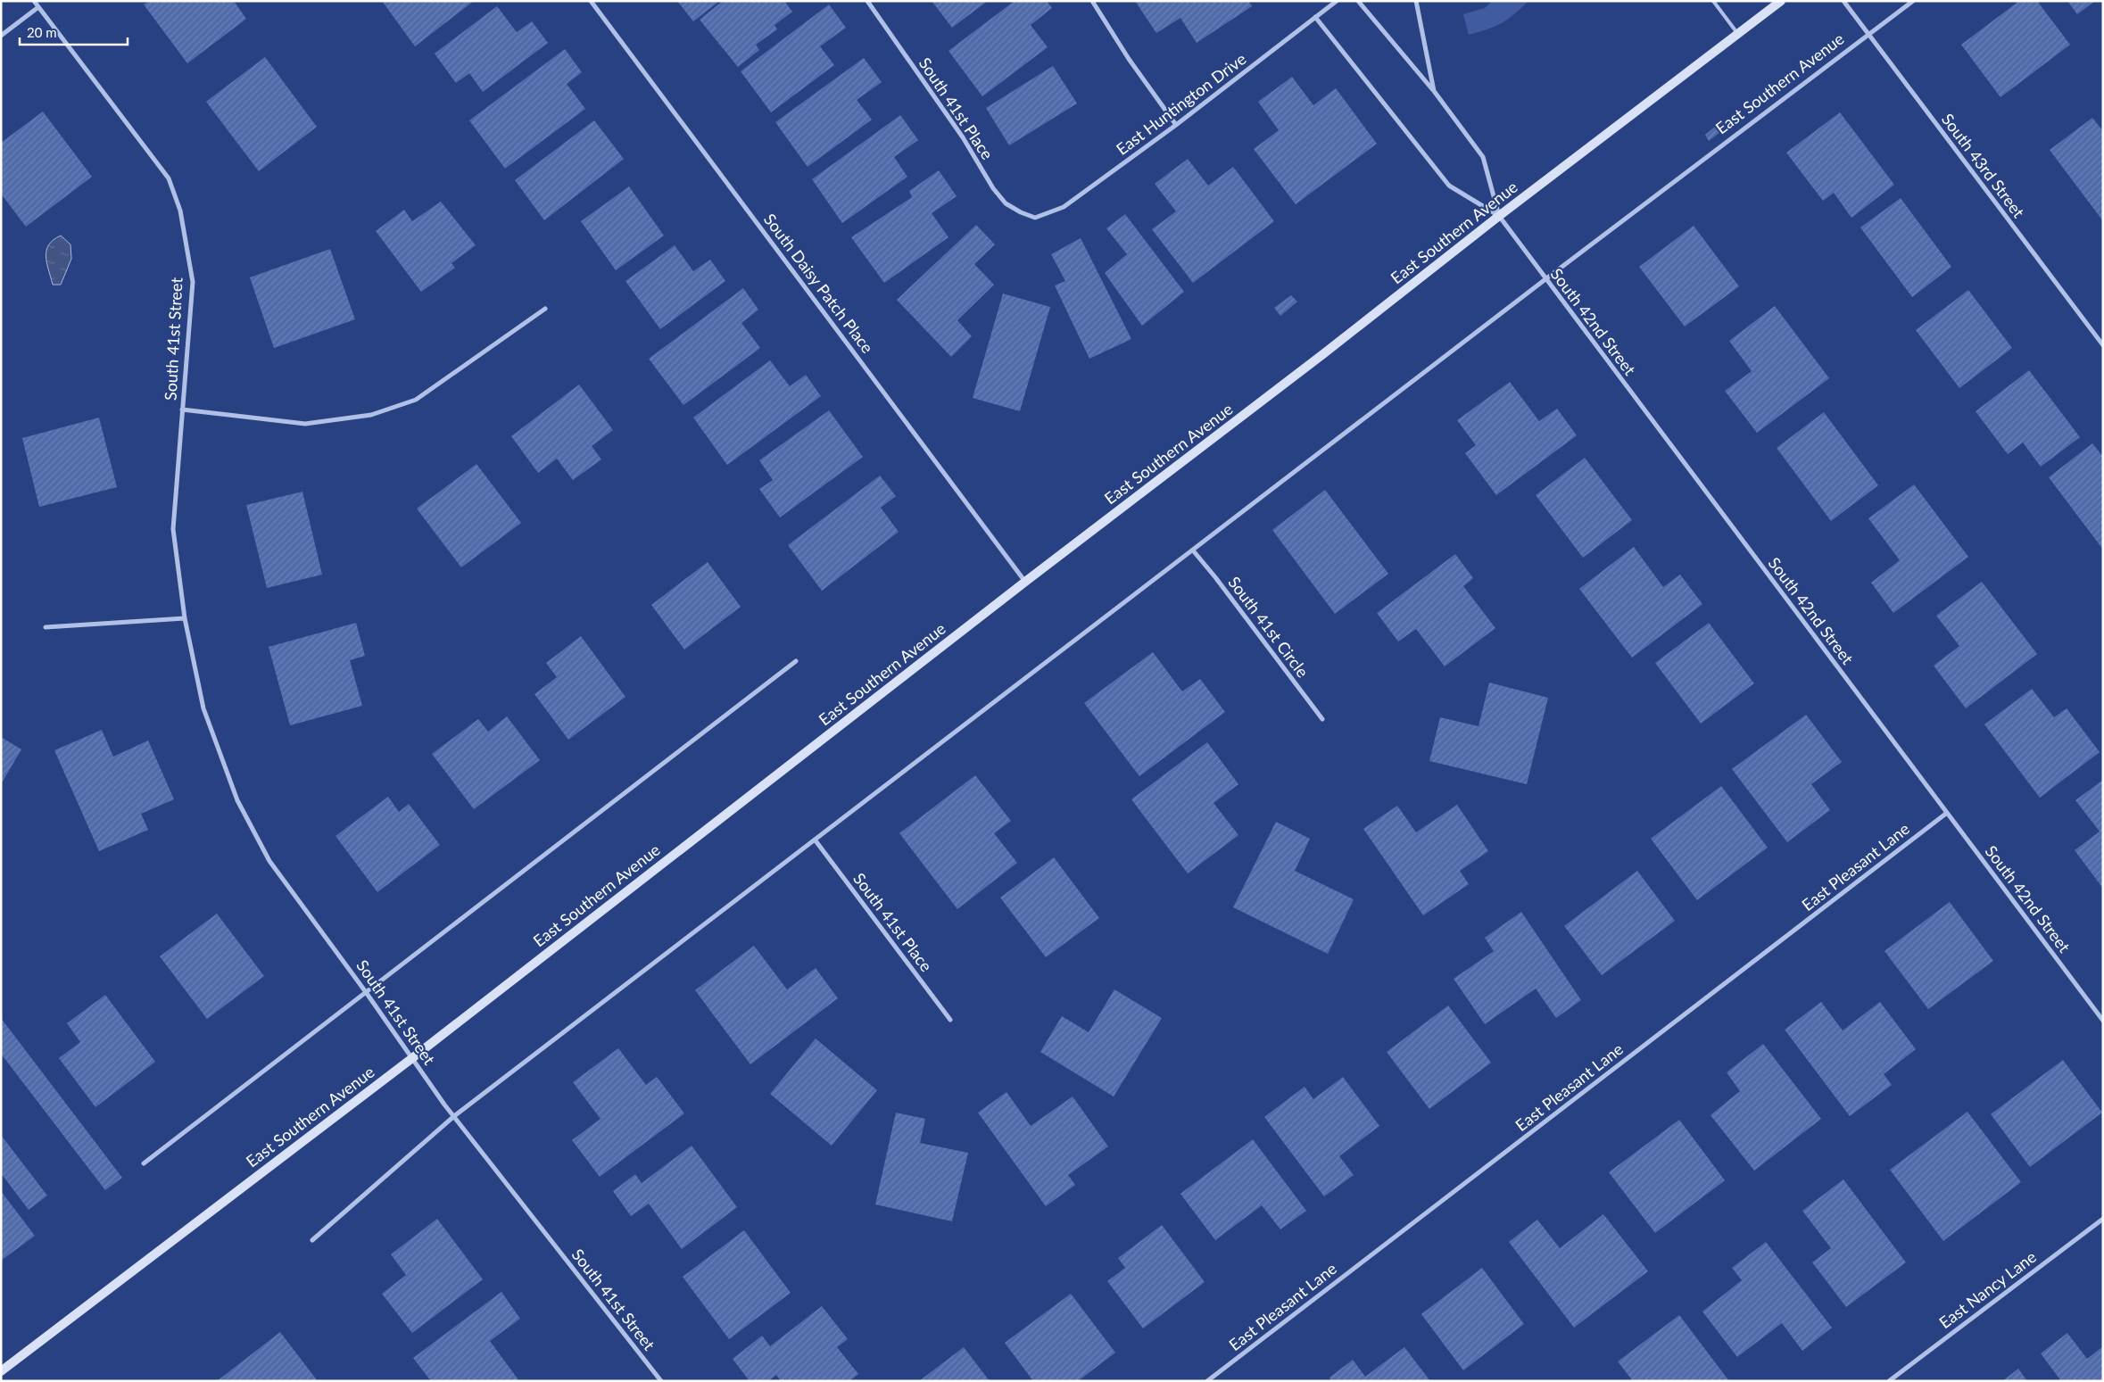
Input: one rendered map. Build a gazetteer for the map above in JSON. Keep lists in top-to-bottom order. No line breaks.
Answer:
{"streets":{"main road":["East Southern Avenue"],"street":["East Huntington Drive","South 41st Place","South 43rd Street","South Daisy Patch Place","South 42nd Street","South 41st Street","South 41st Circle","East Pleasant Lane","East Nancy Lane"]},"crossings":[["East Southern Avenue","South 41st Place"],["East Southern Avenue","South 43rd Street"],["East Southern Avenue","South Daisy Patch Place"],["East Southern Avenue","South 42nd Street"],["East Southern Avenue","South 41st Street"],["East Southern Avenue","South 41st Circle"],["East Huntington Drive","South 41st Place"],["East Huntington Drive","South 42nd Street"],["South 42nd Street","East Pleasant Lane"]],"scale_bar":"20 m"}
